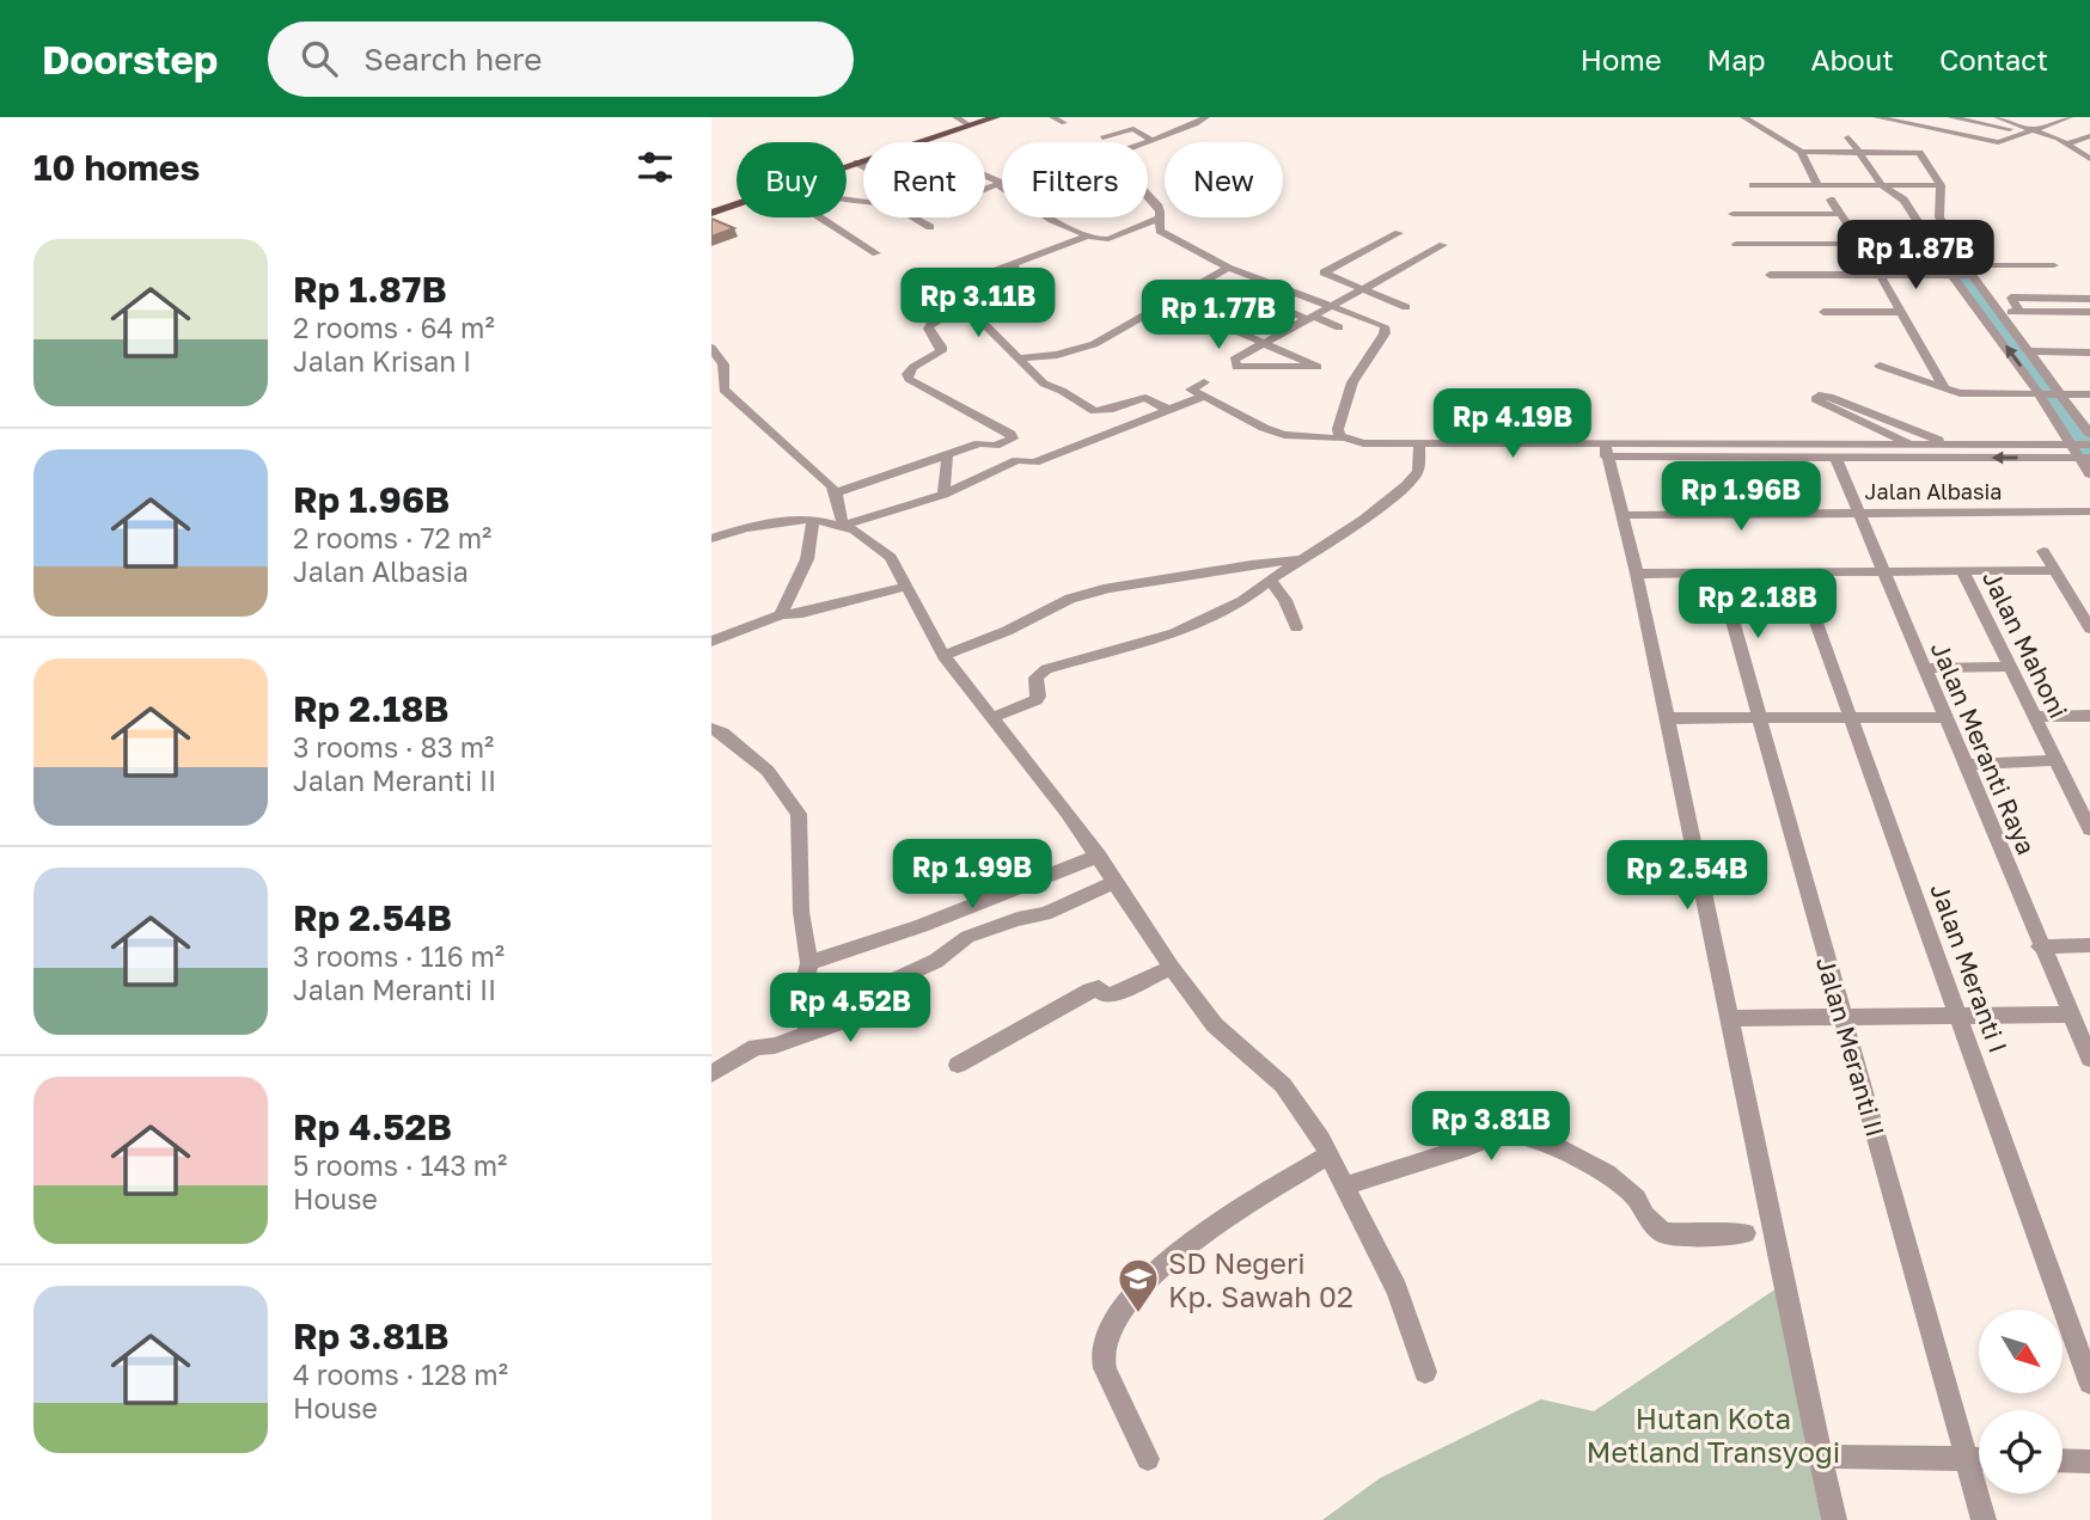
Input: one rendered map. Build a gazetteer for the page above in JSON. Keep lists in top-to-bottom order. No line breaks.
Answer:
{"streets":{"street":["Jalan Albasia","Jalan Mahoni","Jalan Meranti Raya","Jalan Meranti I","Jalan Meranti II"]},"crossings":[["Jalan Albasia","Jalan Meranti Raya"]],"parks":["Hutan Kota Metland Transyogi"],"places":{"school or university":["SD Negeri Kp. Sawah 02"]},"north":"bottom right","page":{"header":"Doorstep","search":"Search here","nav":["Home","Map","About","Contact"],"heading":"10 homes","chip":["Buy","Rent","Filters","New"],"list":[{"name":"Rp 1.87B","note":"2 rooms · 64 m² · Jalan Krisan I"},{"name":"Rp 1.96B","note":"2 rooms · 72 m² · Jalan Albasia"},{"name":"Rp 2.18B","note":"3 rooms · 83 m² · Jalan Meranti II"},{"name":"Rp 2.54B","note":"3 rooms · 116 m² · Jalan Meranti II"},{"name":"Rp 4.52B","note":"5 rooms · 143 m² · House"},{"name":"Rp 3.81B","note":"4 rooms · 128 m² · House"}],"price":["Rp 1.87B","Rp 3.11B","Rp 1.77B","Rp 4.19B","Rp 1.96B","Rp 2.18B","Rp 1.99B","Rp 2.54B","Rp 4.52B","Rp 3.81B"]}}
